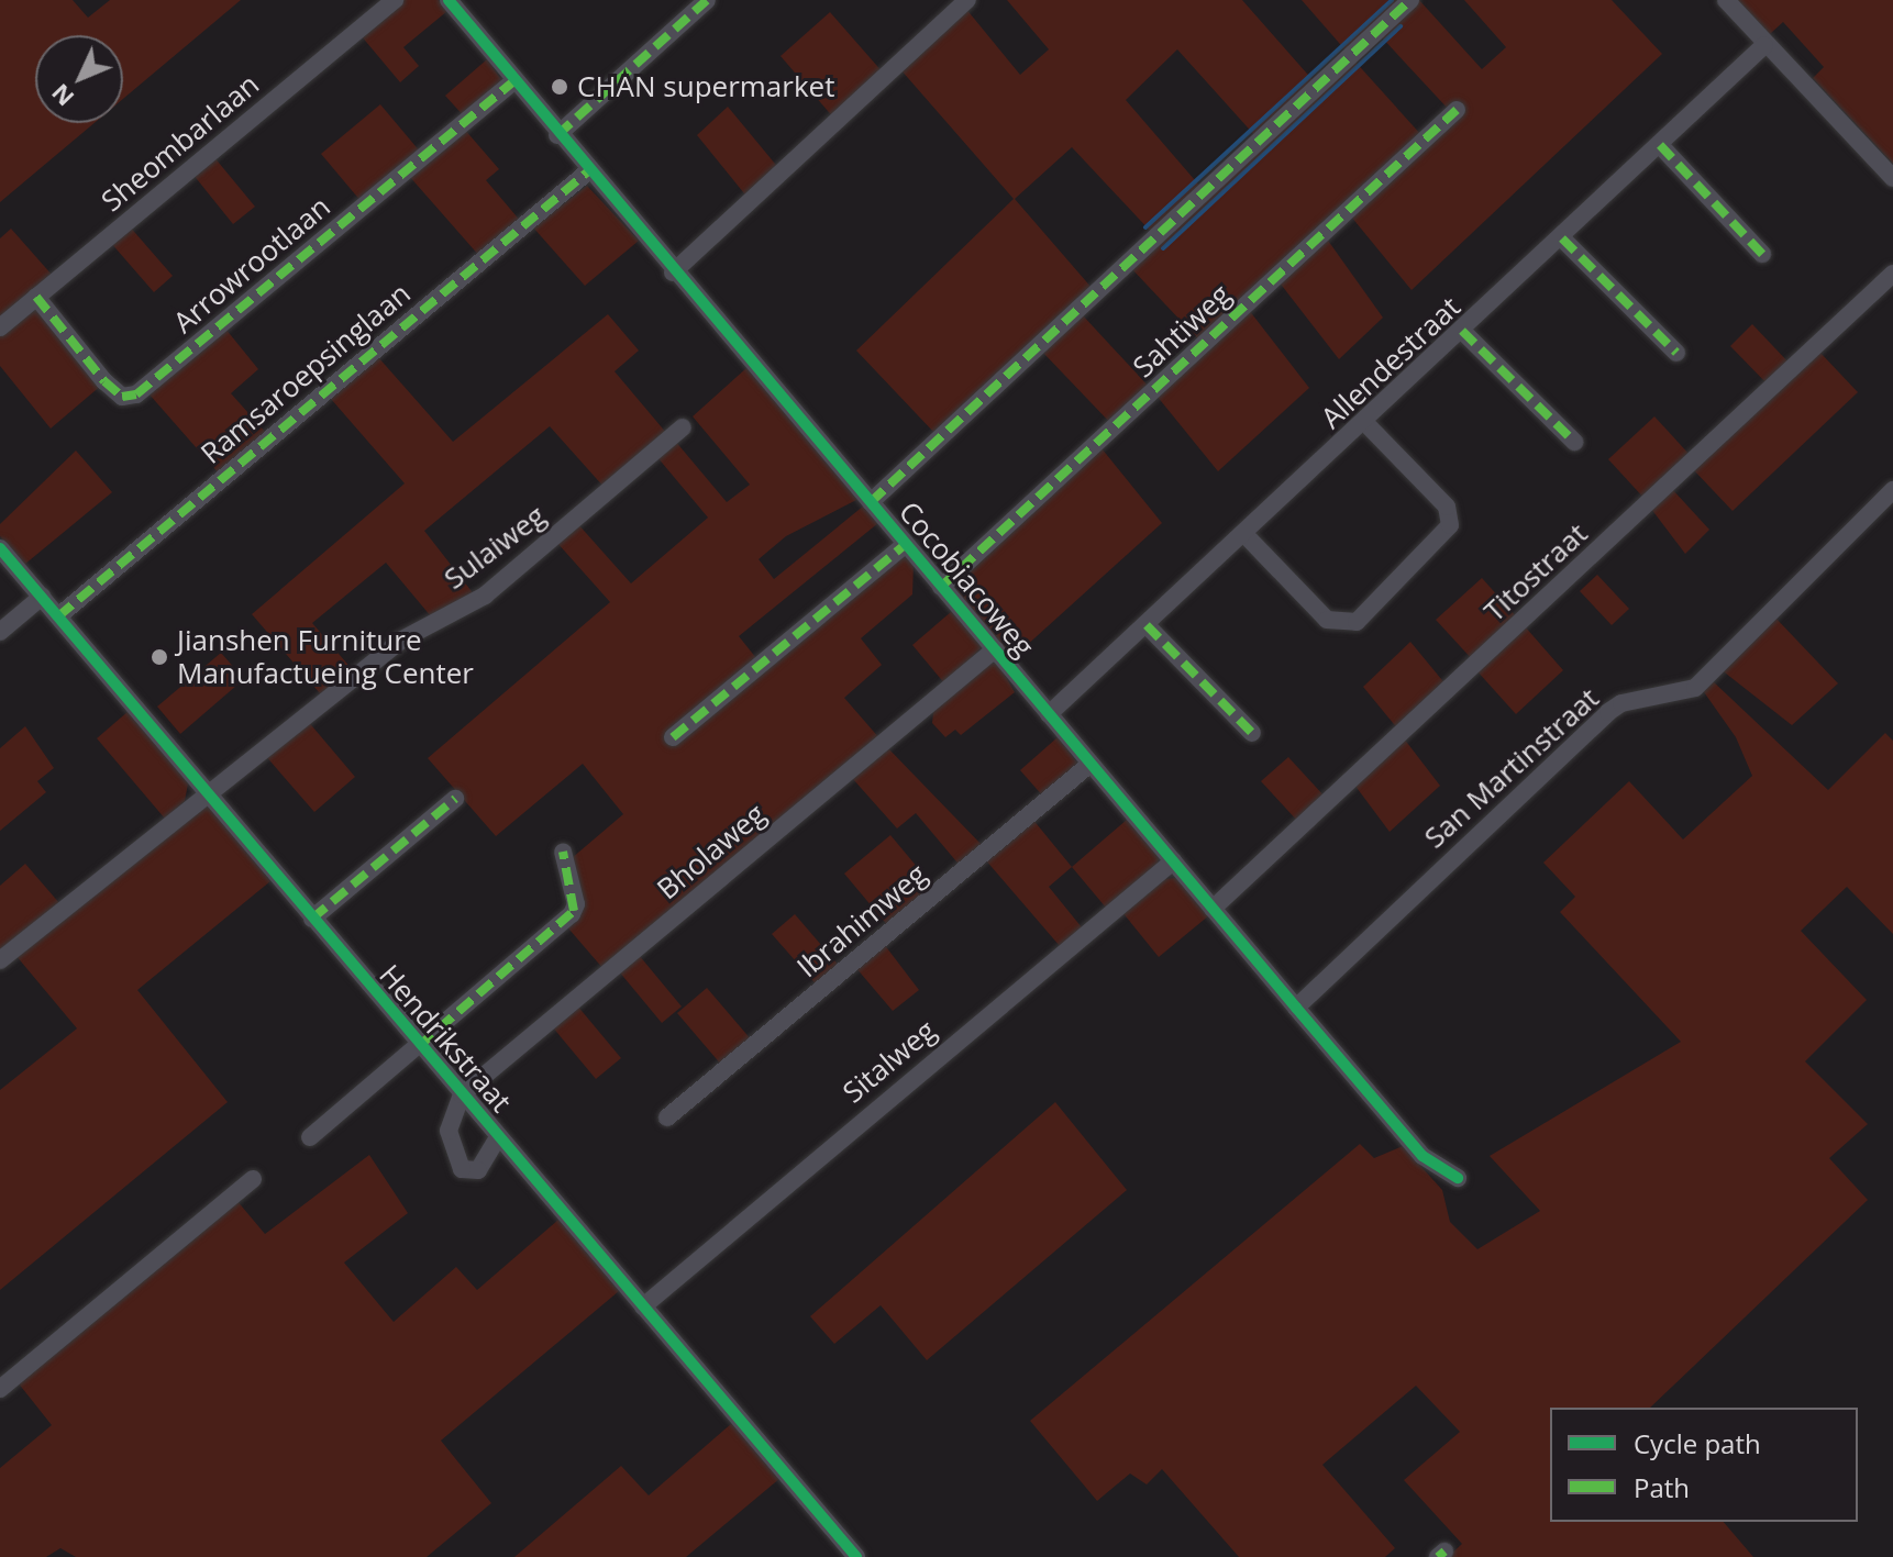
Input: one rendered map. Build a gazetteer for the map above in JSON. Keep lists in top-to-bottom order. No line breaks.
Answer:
{"streets":{"street":["Sheombarlaan","Arrowrootlaan","Sahtiweg","Allendestraat","Ramsaroepsinglaan","Sulaiweg","Titostraat","Cocobiacoweg","San Martinstraat","Bholaweg","Ibrahimweg","Hendrikstraat","Sitalweg"]},"crossings":[["Sheombarlaan","Arrowrootlaan"],["Arrowrootlaan","Cocobiacoweg"],["Sahtiweg","Cocobiacoweg"],["Allendestraat","Cocobiacoweg"],["Ramsaroepsinglaan","Cocobiacoweg"],["Ramsaroepsinglaan","Hendrikstraat"],["Sulaiweg","Hendrikstraat"],["Titostraat","Cocobiacoweg"],["Cocobiacoweg","San Martinstraat"],["Cocobiacoweg","Bholaweg"],["Cocobiacoweg","Ibrahimweg"],["Cocobiacoweg","Sitalweg"],["Bholaweg","Hendrikstraat"],["Hendrikstraat","Sitalweg"]],"places":["CHAN supermarket","Jianshen Furniture Manufactueing Center"],"legend":["Cycle path","Path"],"north":"bottom left"}
